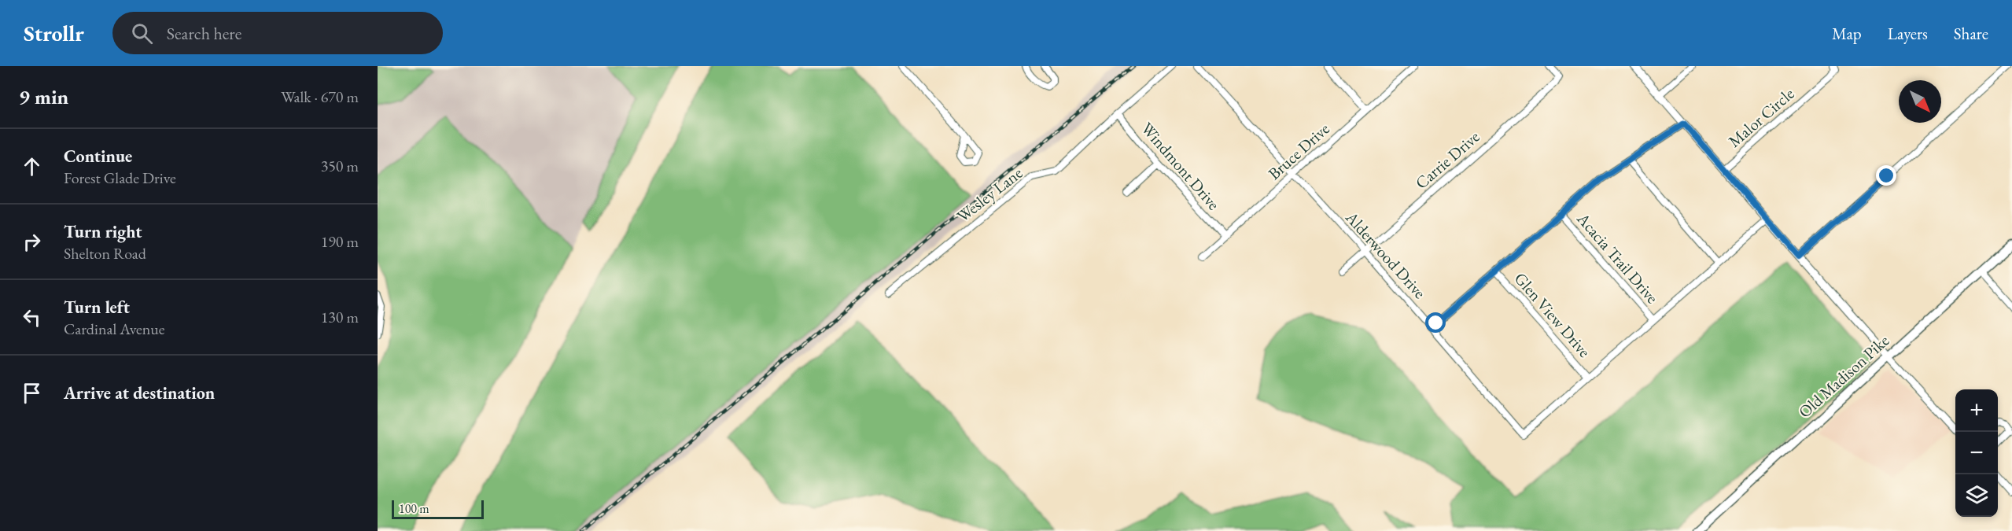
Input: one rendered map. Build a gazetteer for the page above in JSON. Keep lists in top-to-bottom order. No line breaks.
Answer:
{"streets":{"main road":["Old Madison Pike"],"street":["Malor Circle","Bruce Drive","Carrie Drive","Windmont Drive","Wesley Lane","Alderwood Drive","Acacia Trail Drive","Glen View Drive"]},"crossings":[["Bruce Drive","Windmont Drive"],["Bruce Drive","Alderwood Drive"],["Carrie Drive","Alderwood Drive"],["Windmont Drive","Wesley Lane"],["Alderwood Drive","Acacia Trail Drive"],["Alderwood Drive","Glen View Drive"]],"scale_bar":"100 m","north":"bottom right","page":{"header":"Strollr","search":"Search here","nav":["Map","Layers","Share"],"heading":["9 min","Walk · 670 m"],"list":[["Continue","Forest Glade Drive","350 m"],["Turn right","Shelton Road","190 m"],["Turn left","Cardinal Avenue","130 m"],"Arrive at destination"],"map_buttons":["+","−"],"scale":"100 m"}}
